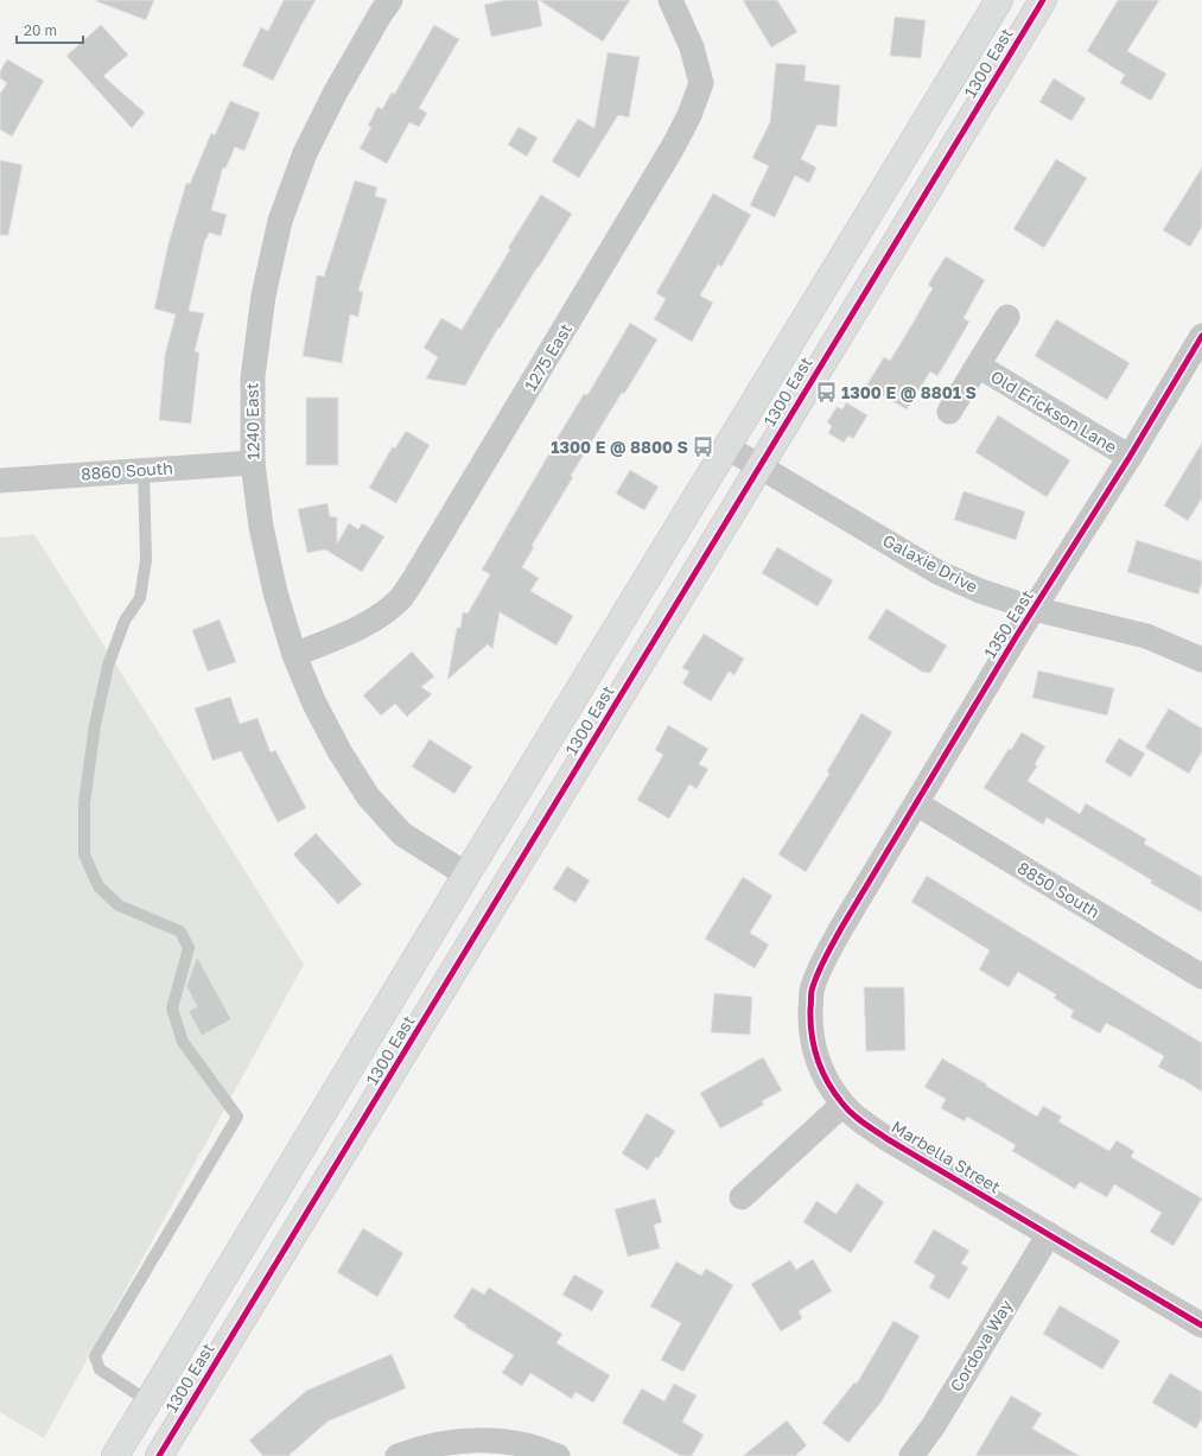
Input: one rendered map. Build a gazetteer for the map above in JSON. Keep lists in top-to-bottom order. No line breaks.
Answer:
{"streets":{"main road":["1300 East"],"street":["1275 East","Old Erickson Lane","1240 East","8860 South","Galaxie Drive","1350 East","8850 South","Marbella Street","Cordova Way"]},"crossings":[["1300 East","1240 East"],["1300 East","Galaxie Drive"],["1275 East","1240 East"],["Old Erickson Lane","1350 East"],["1240 East","8860 South"],["Galaxie Drive","1350 East"],["1350 East","8850 South"],["1350 East","Marbella Street"],["Marbella Street","Cordova Way"]],"places":{"bus stop":["1300 E @ 8801 S","1300 E @ 8800 S"]},"scale_bar":"20 m"}
